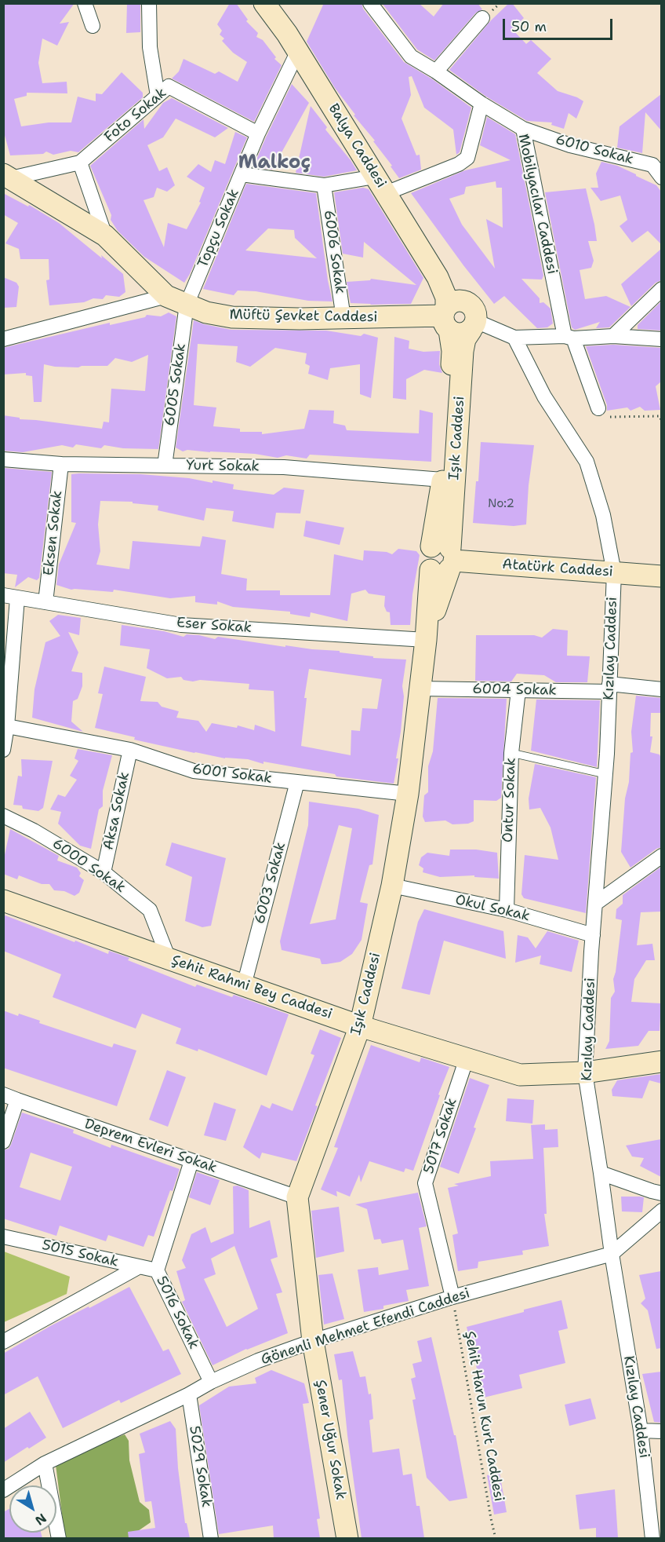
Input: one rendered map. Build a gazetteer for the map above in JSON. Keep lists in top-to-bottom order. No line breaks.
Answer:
{"streets":{"main road":["Balya Caddesi","Müftü Şevket Caddesi","Işık Caddesi","Atatürk Caddesi","Şehit Rahmi Bey Caddesi","Şener Uğur Sokak"],"street":["Foto Sokak","6010 Sokak","Mobilyacılar Caddesi","Topçu Sokak","6006 Sokak","6005 Sokak","Yurt Sokak","Eksen Sokak","Eser Sokak","Kızılay Caddesi","6004 Sokak","6001 Sokak","Ontur Sokak","Aksa Sokak","6000 Sokak","6003 Sokak","Okul Sokak","5017 Sokak","Deprem Evleri Sokak","5015 Sokak","5016 Sokak","Gönenli Mehmet Efendi Caddesi","5029 Sokak"],"path":["Şehit Harun Kurt Caddesi"]},"crossings":[["Foto Sokak","Topçu Sokak"],["Balya Caddesi","Topçu Sokak"],["Balya Caddesi","Müftü Şevket Caddesi"],["Balya Caddesi","Işık Caddesi"],["6010 Sokak","Mobilyacılar Caddesi"],["Mobilyacılar Caddesi","Müftü Şevket Caddesi"],["Topçu Sokak","Müftü Şevket Caddesi"],["Topçu Sokak","6005 Sokak"],["6006 Sokak","Müftü Şevket Caddesi"],["Müftü Şevket Caddesi","6005 Sokak"],["Müftü Şevket Caddesi","Işık Caddesi"],["Müftü Şevket Caddesi","Kızılay Caddesi"],["6005 Sokak","Yurt Sokak"],["Işık Caddesi","Yurt Sokak"],["Işık Caddesi","Atatürk Caddesi"],["Işık Caddesi","Eser Sokak"],["Işık Caddesi","6004 Sokak"],["Işık Caddesi","6001 Sokak"],["Işık Caddesi","Okul Sokak"],["Işık Caddesi","Şehit Rahmi Bey Caddesi"],["Işık Caddesi","Deprem Evleri Sokak"],["Işık Caddesi","Gönenli Mehmet Efendi Caddesi"],["Işık Caddesi","Şener Uğur Sokak"],["Yurt Sokak","Eksen Sokak"],["Eksen Sokak","Eser Sokak"],["Atatürk Caddesi","Kızılay Caddesi"],["Kızılay Caddesi","6004 Sokak"],["Kızılay Caddesi","Okul Sokak"],["Kızılay Caddesi","Şehit Rahmi Bey Caddesi"],["Kızılay Caddesi","Gönenli Mehmet Efendi Caddesi"],["6004 Sokak","Ontur Sokak"],["6001 Sokak","Aksa Sokak"],["6001 Sokak","6003 Sokak"],["Ontur Sokak","Okul Sokak"],["Aksa Sokak","6000 Sokak"],["6000 Sokak","Şehit Rahmi Bey Caddesi"],["6003 Sokak","Şehit Rahmi Bey Caddesi"],["Şehit Rahmi Bey Caddesi","5017 Sokak"],["5017 Sokak","Gönenli Mehmet Efendi Caddesi"],["5017 Sokak","Şehit Harun Kurt Caddesi"],["Deprem Evleri Sokak","5016 Sokak"],["5015 Sokak","5016 Sokak"],["5016 Sokak","Gönenli Mehmet Efendi Caddesi"],["Gönenli Mehmet Efendi Caddesi","Şehit Harun Kurt Caddesi"],["Gönenli Mehmet Efendi Caddesi","Şener Uğur Sokak"],["Gönenli Mehmet Efendi Caddesi","5029 Sokak"]],"districts":["Malkoç"],"house_numbers":["No:2"],"scale_bar":"50 m","north":"bottom right"}
